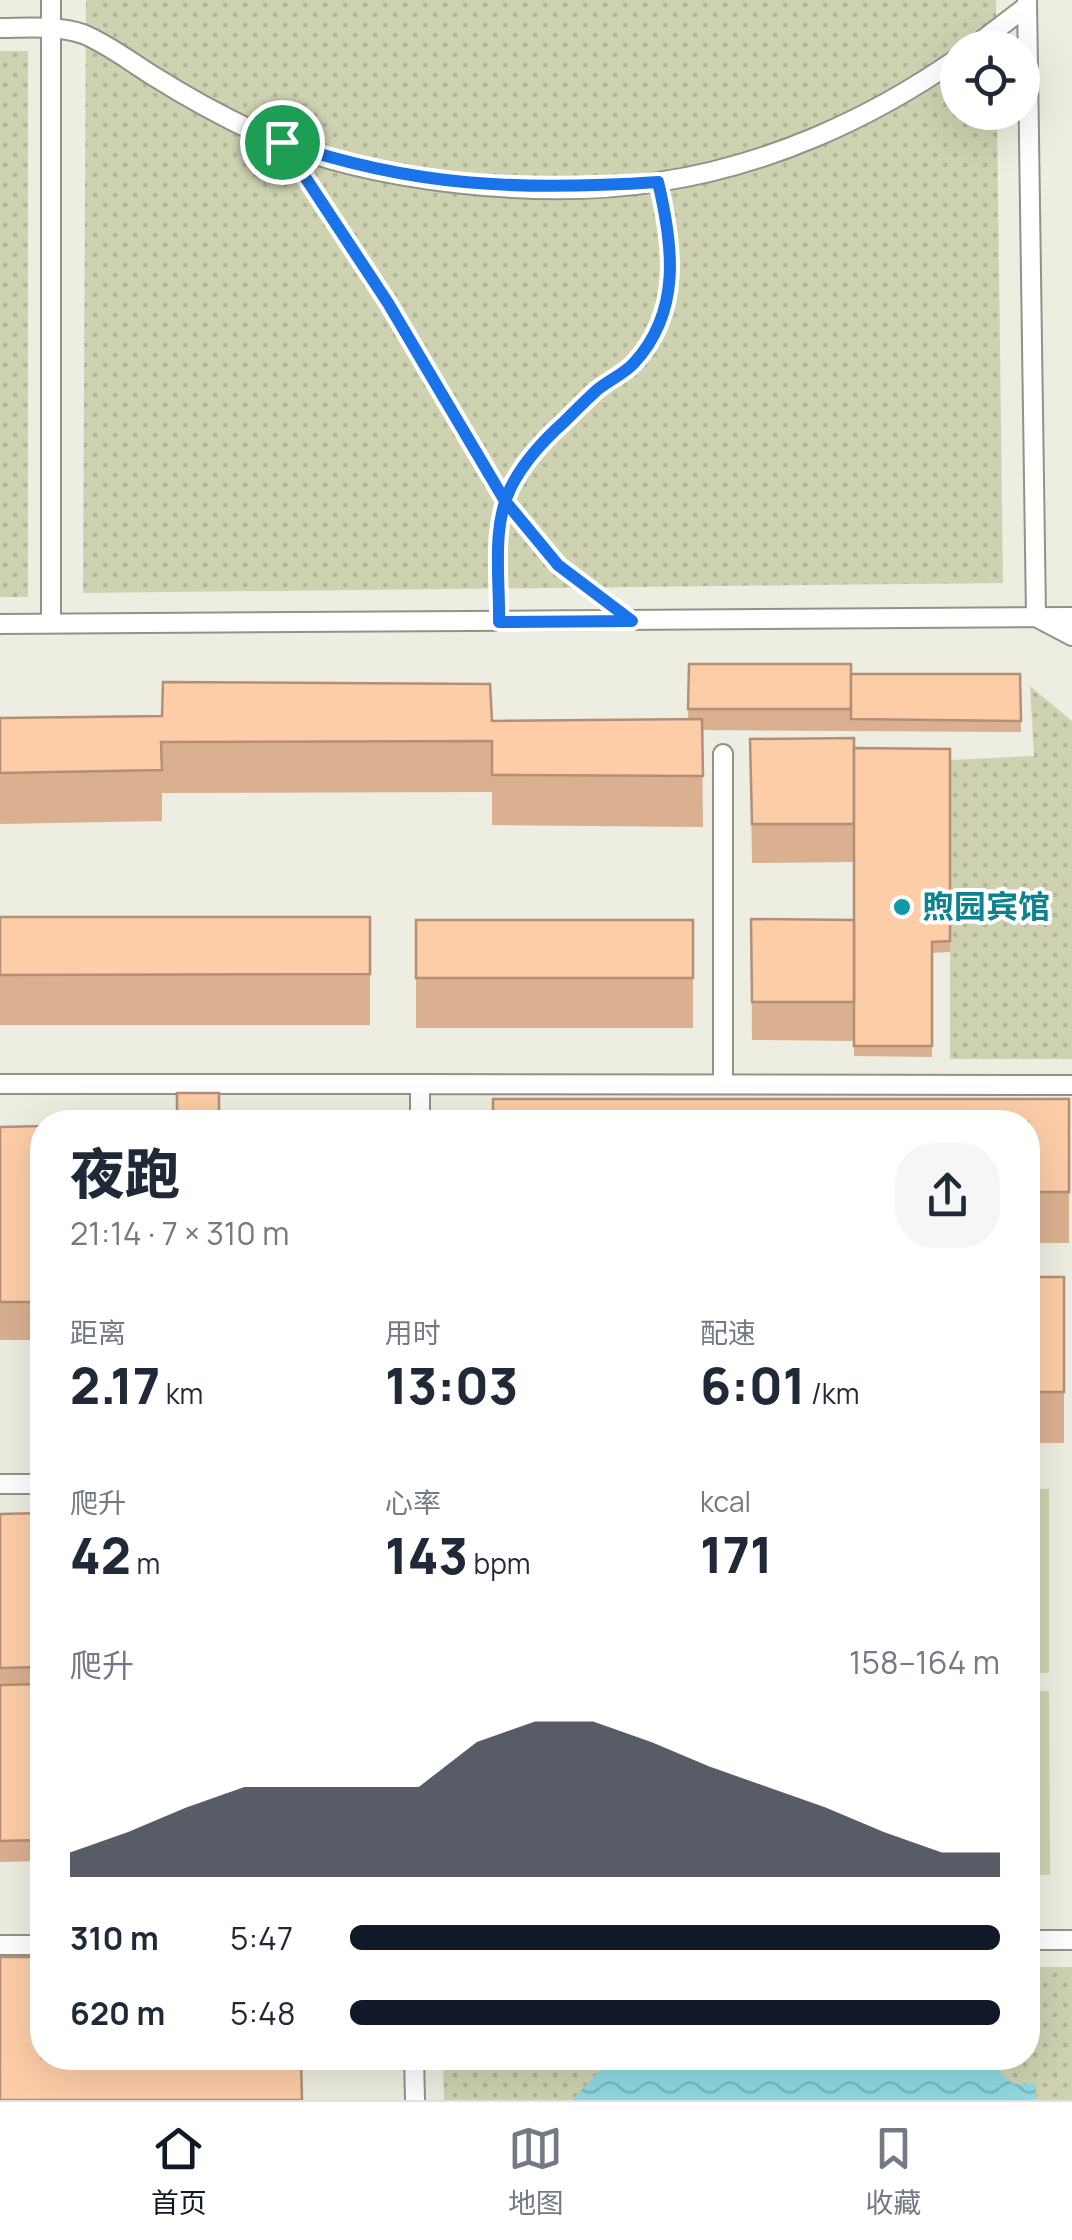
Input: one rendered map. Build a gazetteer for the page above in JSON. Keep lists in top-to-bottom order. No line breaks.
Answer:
{"places":["煦园宾馆"],"page":{"heading":["夜跑","21:14 · 7 × 310 m"],"stats":[["距离","2.17 km"],["用时","13:03"],["配速","6:01 /km"],["爬升","42 m"],["心率","143 bpm"],["kcal","171"]],"chart":["爬升","158–164 m"],"list":[{"name":"310 m","note":"5:47"},{"name":"620 m","note":"5:48"}],"tabs":["首页","地图","收藏"]}}
